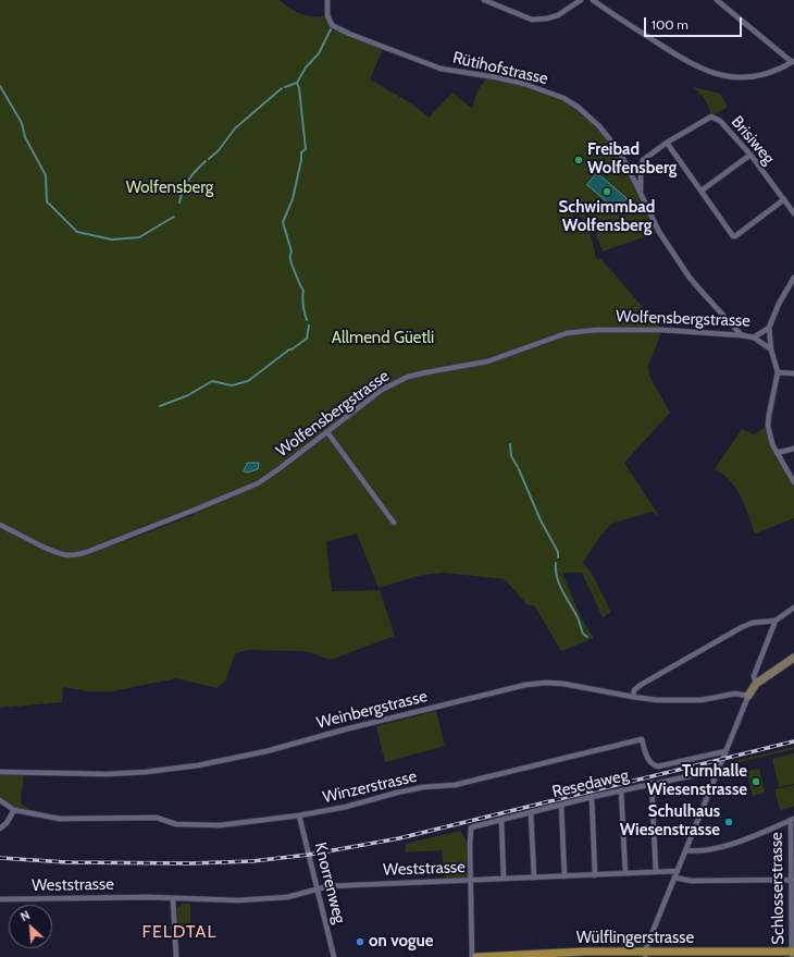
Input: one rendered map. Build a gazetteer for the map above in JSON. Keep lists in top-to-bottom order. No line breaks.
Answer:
{"streets":{"main road":["Wülflingerstrasse"],"street":["Rütihofstrasse","Brisiweg","Wolfensbergstrasse","Weinbergstrasse","Resedaweg","Winzerstrasse","Weststrasse","Knorrenweg","Schlosserstrasse"]},"crossings":[["Rütihofstrasse","Brisiweg"],["Rütihofstrasse","Wolfensbergstrasse"],["Resedaweg","Weststrasse"],["Winzerstrasse","Knorrenweg"],["Weststrasse","Knorrenweg"],["Schlosserstrasse","Wülflingerstrasse"]],"districts":["FELDTAL"],"parks":["Wolfensberg","Allmend Güetli"],"places":["Freibad Wolfensberg","Schwimmbad Wolfensberg","Turnhalle Wiesenstrasse","Schulhaus Wiesenstrasse","on vogue"],"scale_bar":"100 m","north":"top left"}
